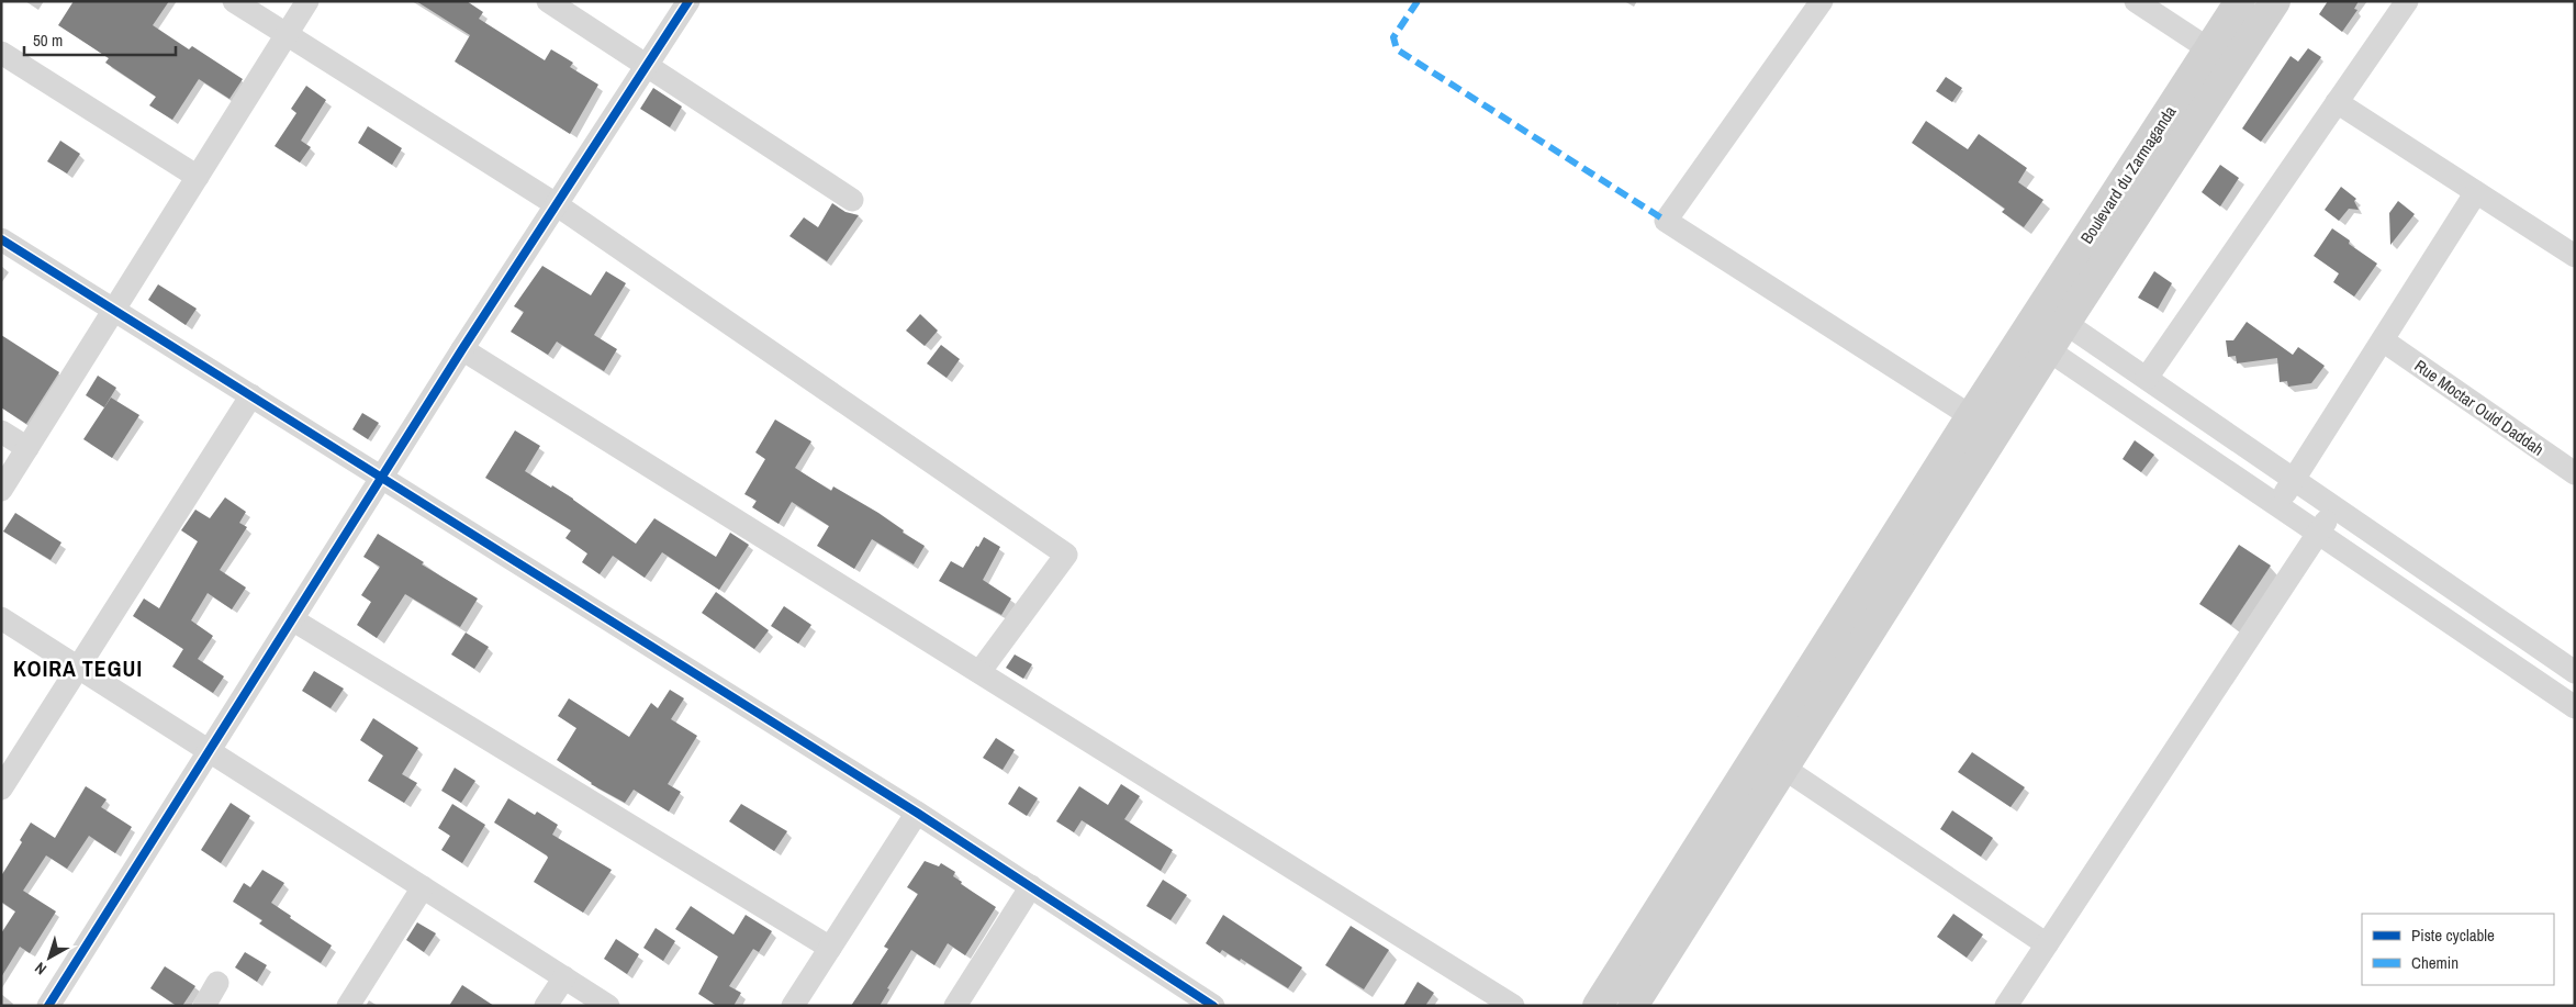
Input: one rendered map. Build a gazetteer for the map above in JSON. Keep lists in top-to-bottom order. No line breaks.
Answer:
{"streets":{"main road":["Boulevard du Zarmaganda"],"street":["Rue Moctar Ould Daddah"]},"districts":["KOIRA TEGUI"],"legend":["Piste cyclable","Chemin"],"scale_bar":"50 m","north":"bottom left"}
